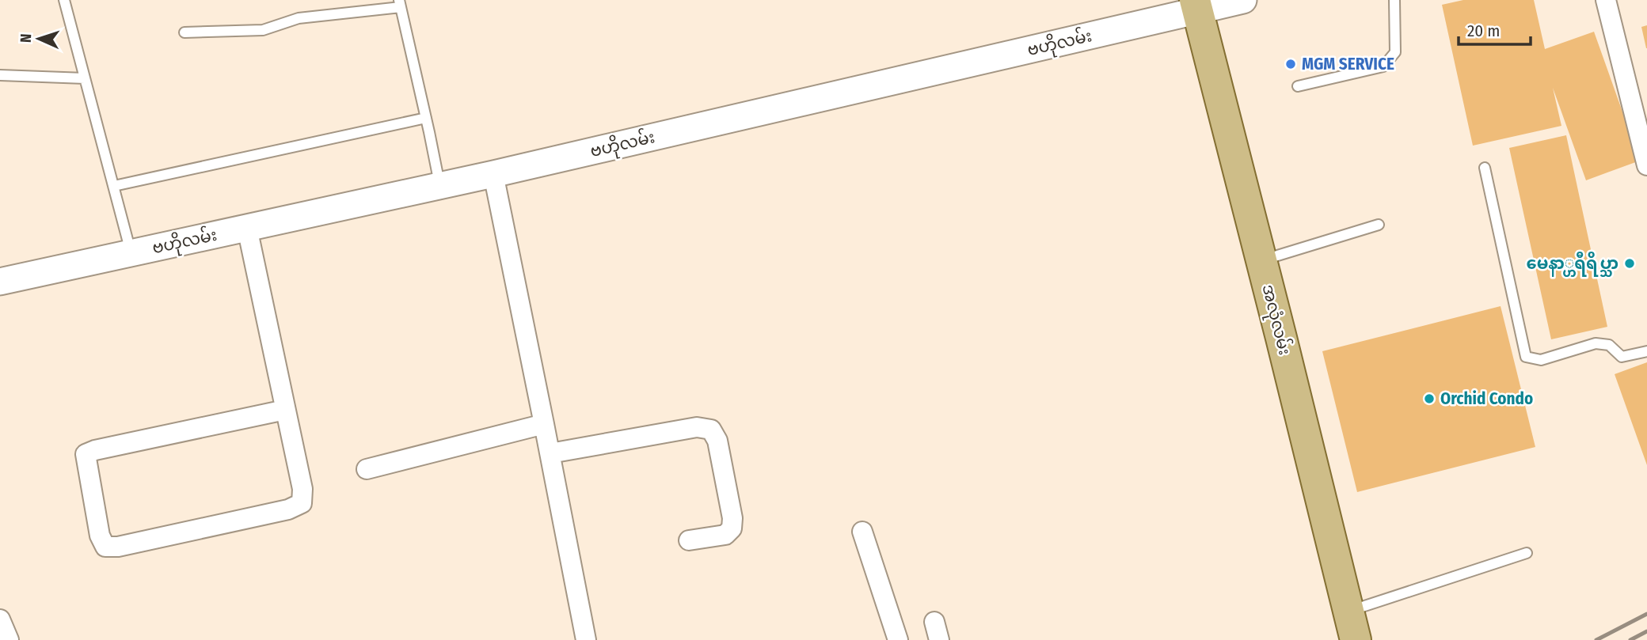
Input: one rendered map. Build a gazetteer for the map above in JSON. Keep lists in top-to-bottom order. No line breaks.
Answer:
{"streets":{"main road":["ဗဟိုလမ်း","အလုံလမ်း"]},"crossings":[["ဗဟိုလမ်း","အလုံလမ်း"]],"places":["MGM SERVICE","မေနာ္ဟရီရိပ္သာ","Orchid Condo"],"scale_bar":"20 m","north":"left"}
